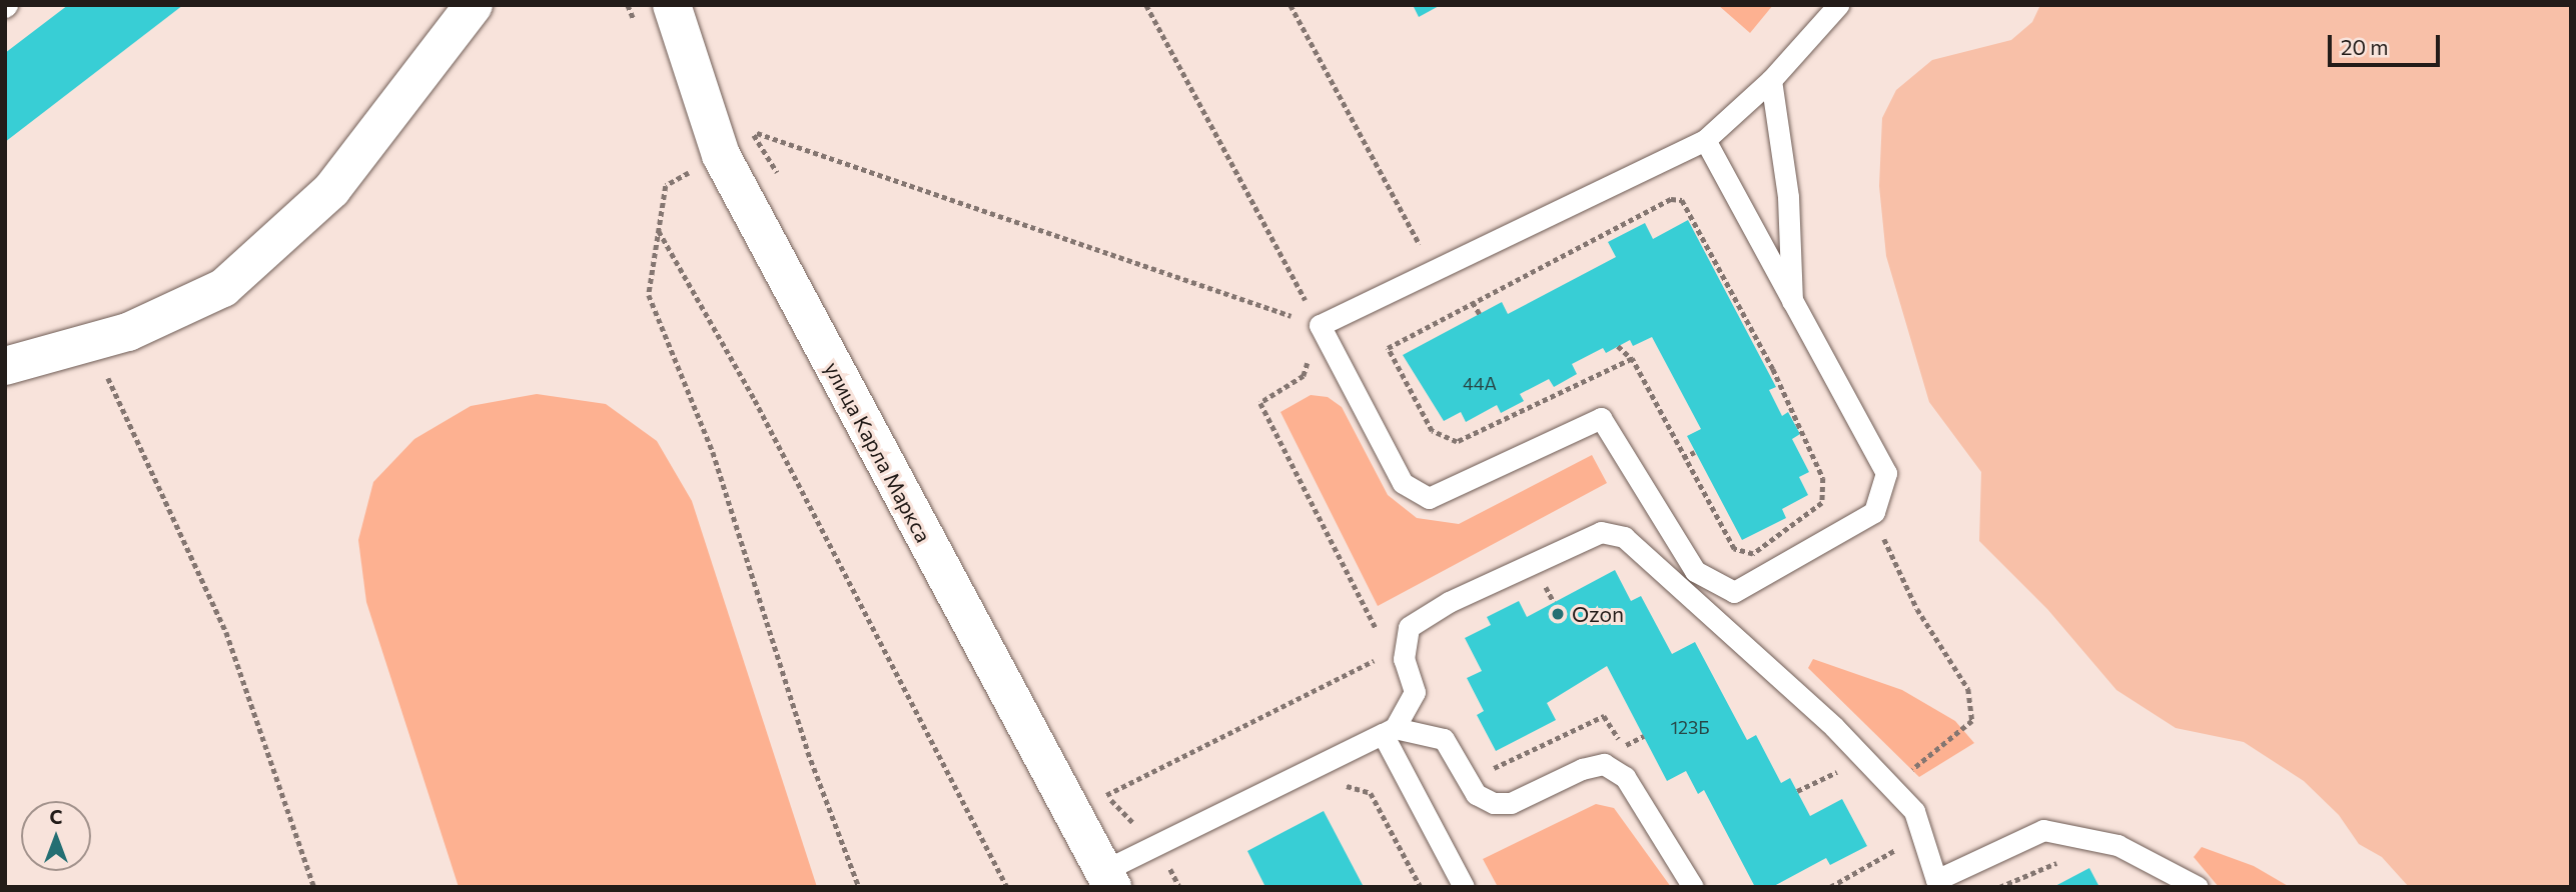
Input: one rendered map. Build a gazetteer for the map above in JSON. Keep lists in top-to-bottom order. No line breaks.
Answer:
{"streets":{"street":["улица Карла Маркса"]},"places":["Ozon"],"house_numbers":["44А","123Б"],"scale_bar":"20 m","north":"top"}
